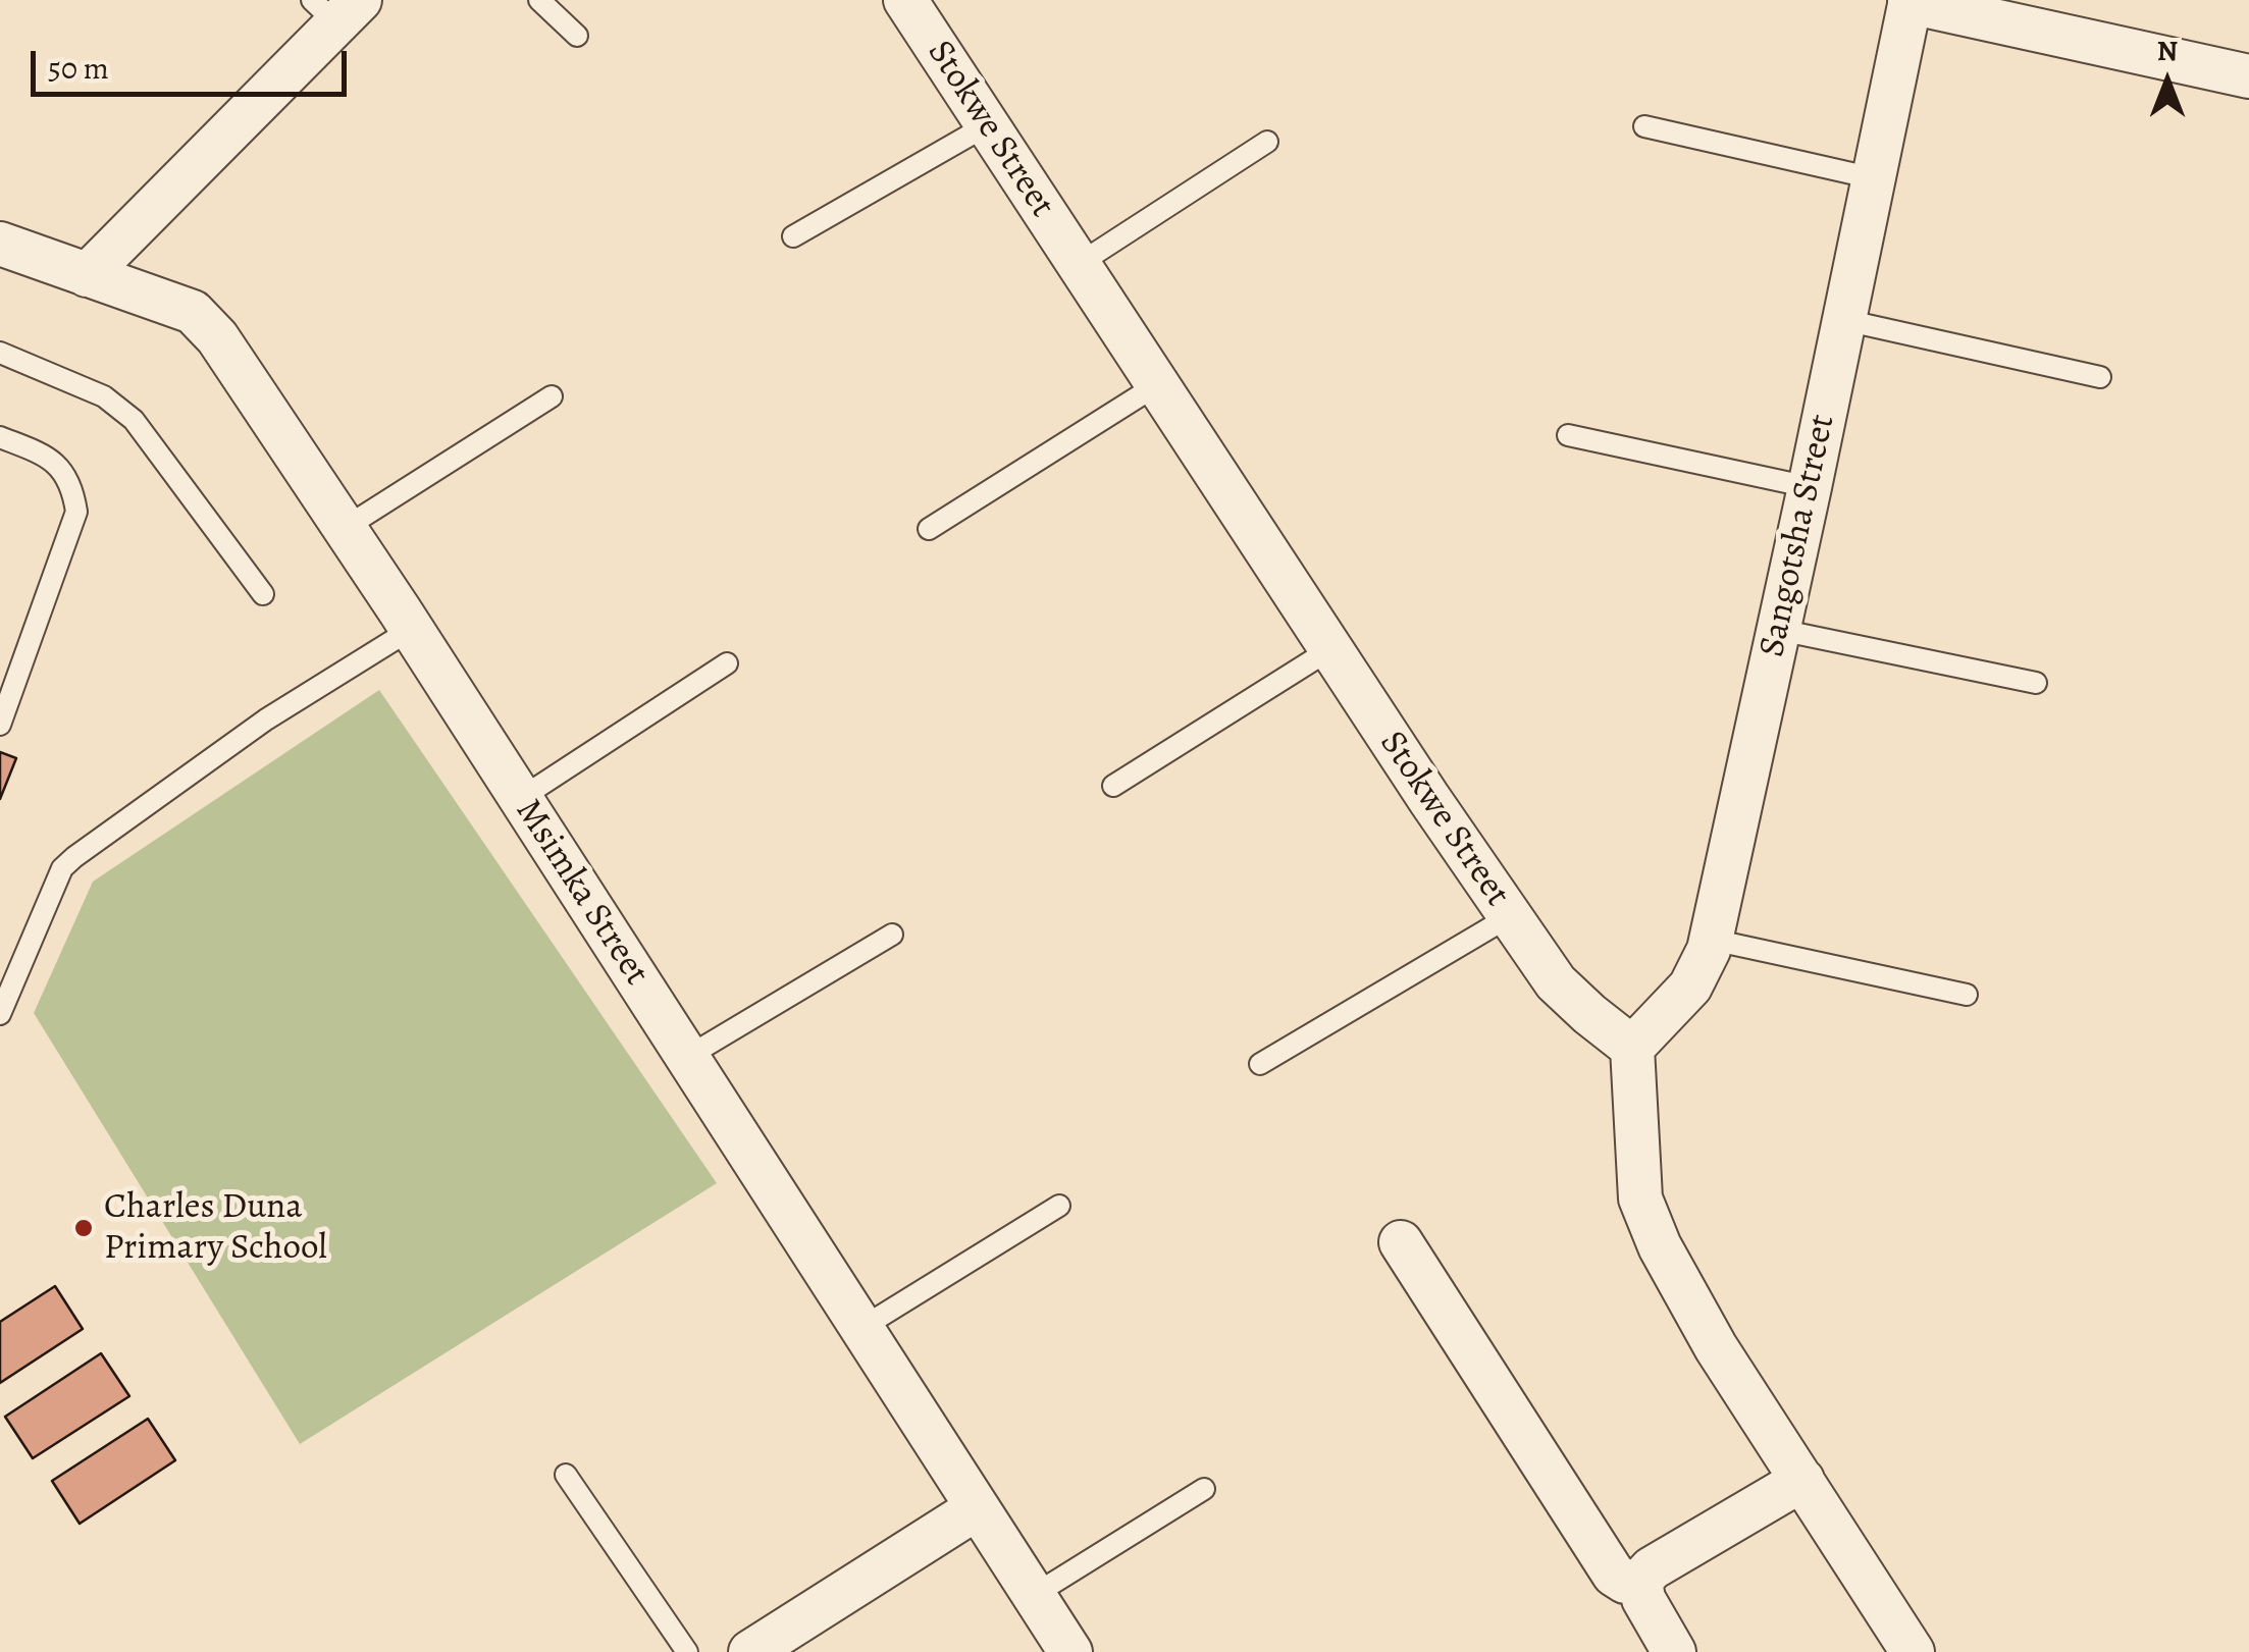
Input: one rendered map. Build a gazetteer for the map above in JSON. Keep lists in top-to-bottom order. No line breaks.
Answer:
{"streets":{"street":["Stokwe Street","Sangotsha Street","Msimka Street"]},"crossings":[["Stokwe Street","Sangotsha Street"]],"places":["Charles Duna Primary School"],"scale_bar":"50 m","north":"top"}
